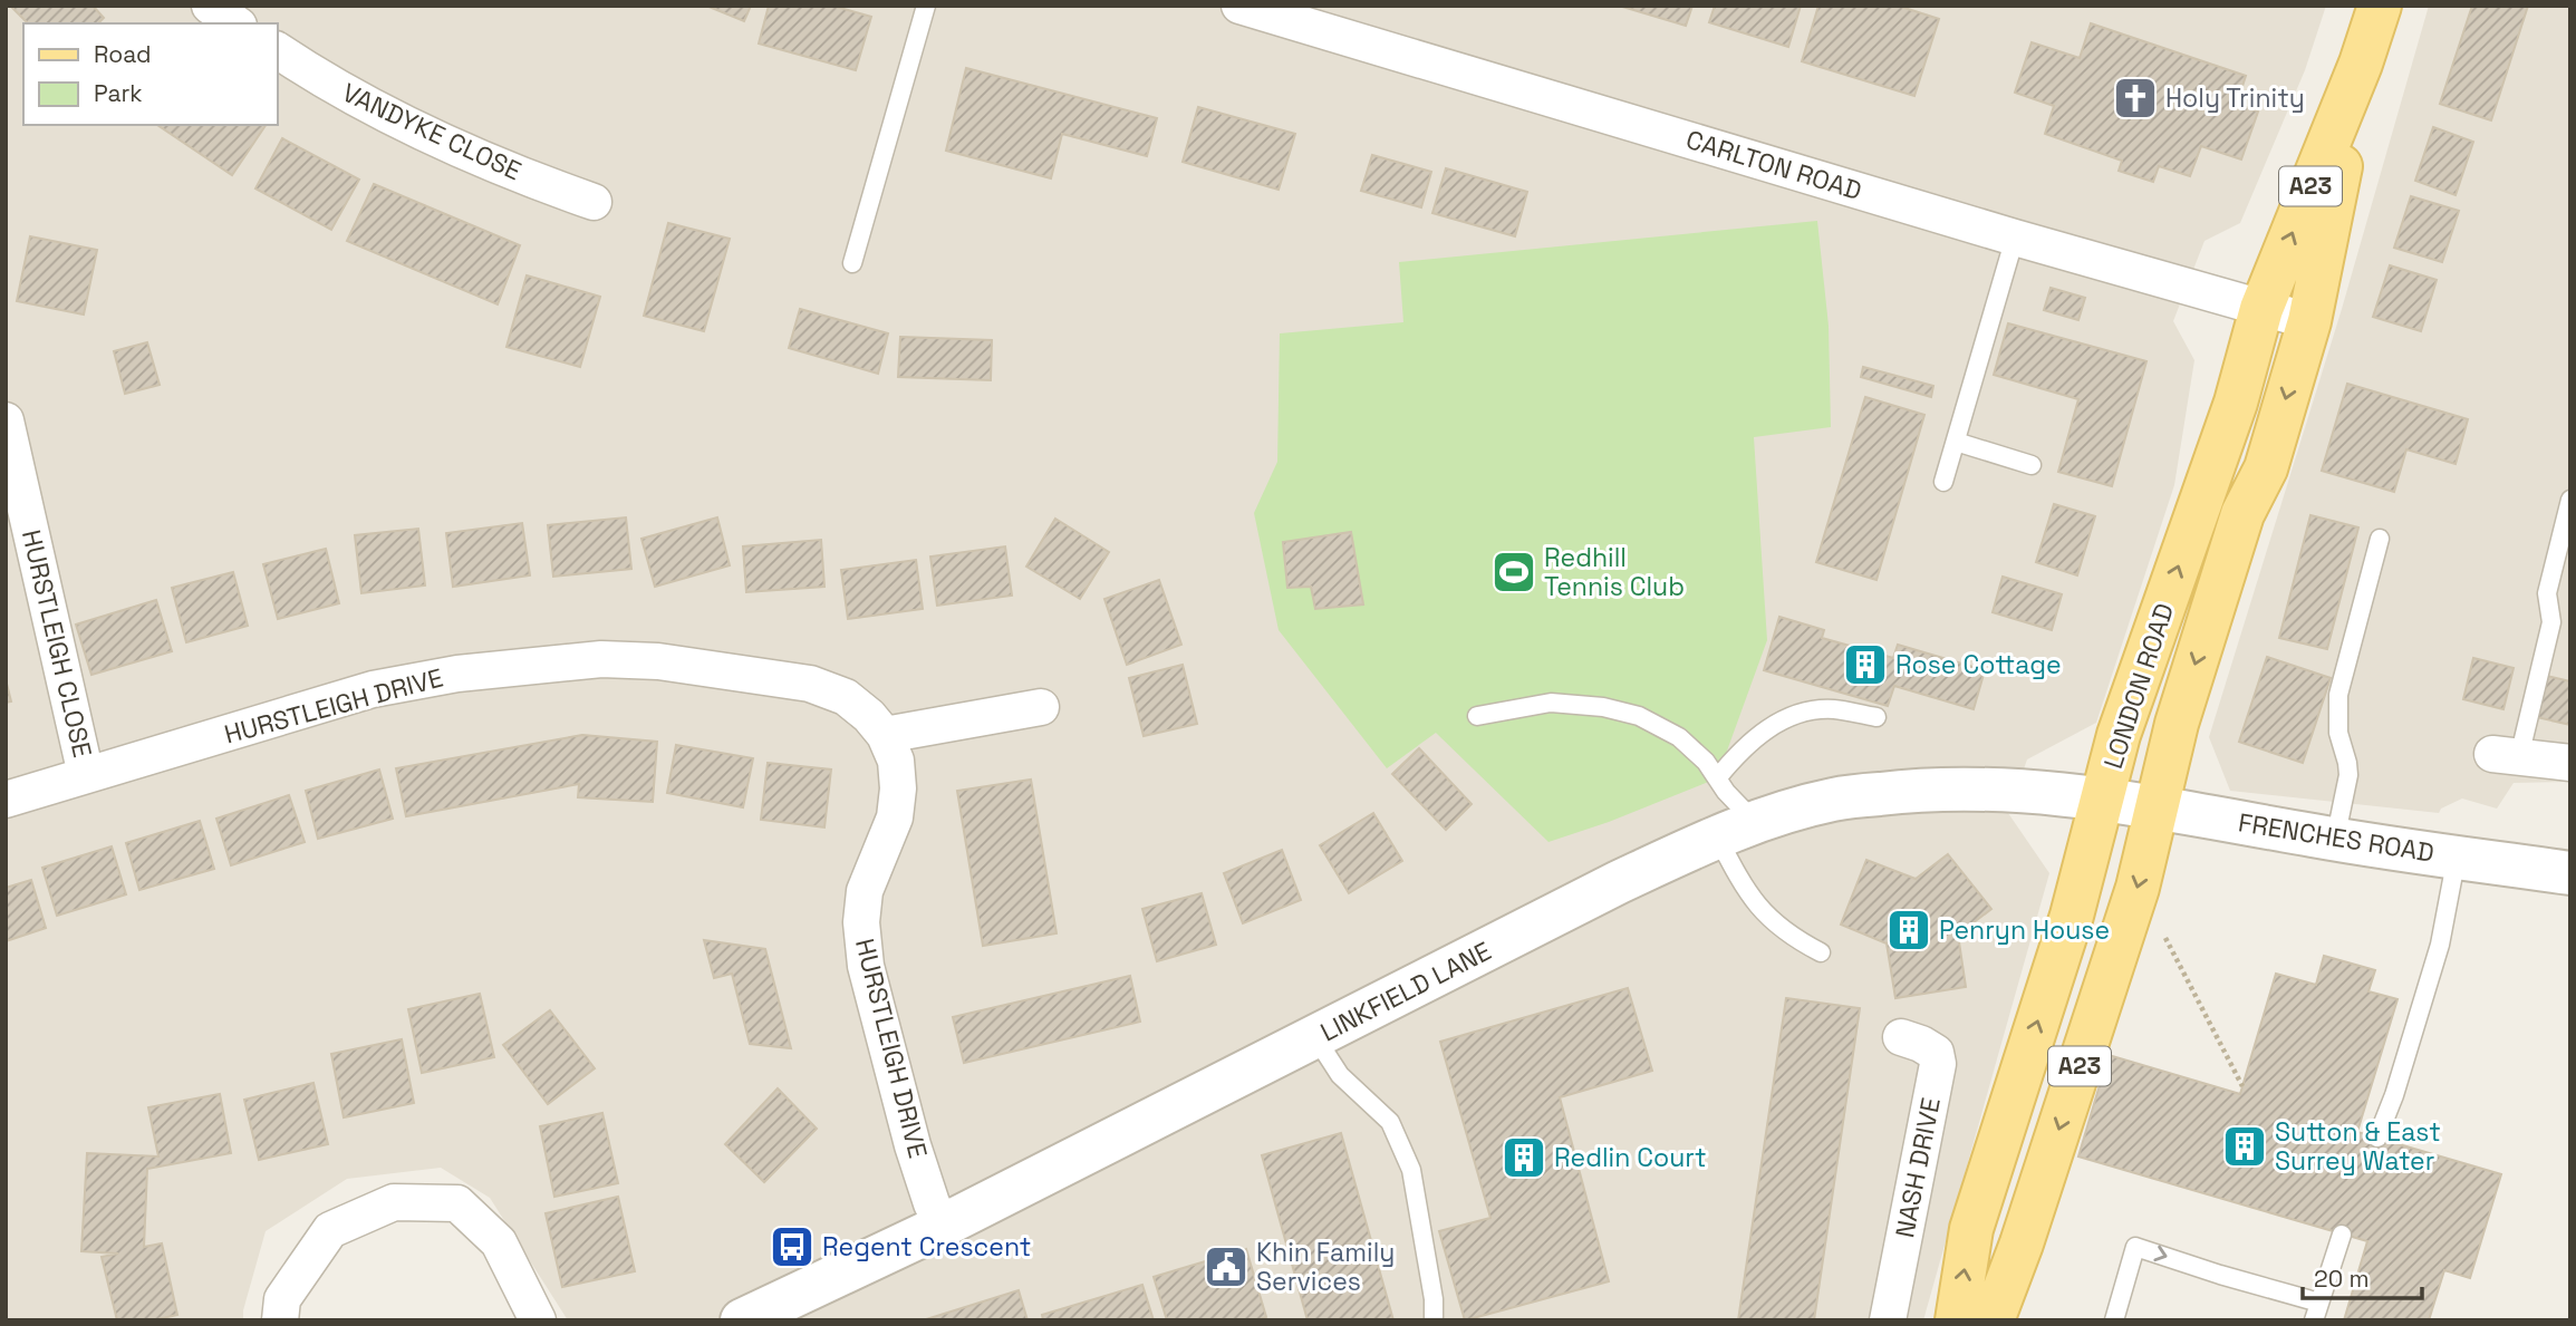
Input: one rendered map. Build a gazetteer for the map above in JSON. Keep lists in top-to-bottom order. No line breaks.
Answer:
{"streets":{"main road":["A23","LONDON ROAD"],"street":["VANDYKE CLOSE","CARLTON ROAD","HURSTLEIGH CLOSE","HURSTLEIGH DRIVE","FRENCHES ROAD","LINKFIELD LANE","NASH DRIVE"]},"crossings":[["CARLTON ROAD","LONDON ROAD"],["HURSTLEIGH CLOSE","HURSTLEIGH DRIVE"],["LONDON ROAD","FRENCHES ROAD"],["LONDON ROAD","LINKFIELD LANE"],["HURSTLEIGH DRIVE","LINKFIELD LANE"],["FRENCHES ROAD","LINKFIELD LANE"]],"places":{"church":["Holy Trinity"],"sports":["Redhill Tennis Club"],"building":["Rose Cottage","Penryn House","Sutton & East Surrey Water","Redlin Court"],"bus stop":["Regent Crescent"],"public building":["Khin Family Services"]},"legend":["Road","Park"],"scale_bar":"20 m"}
